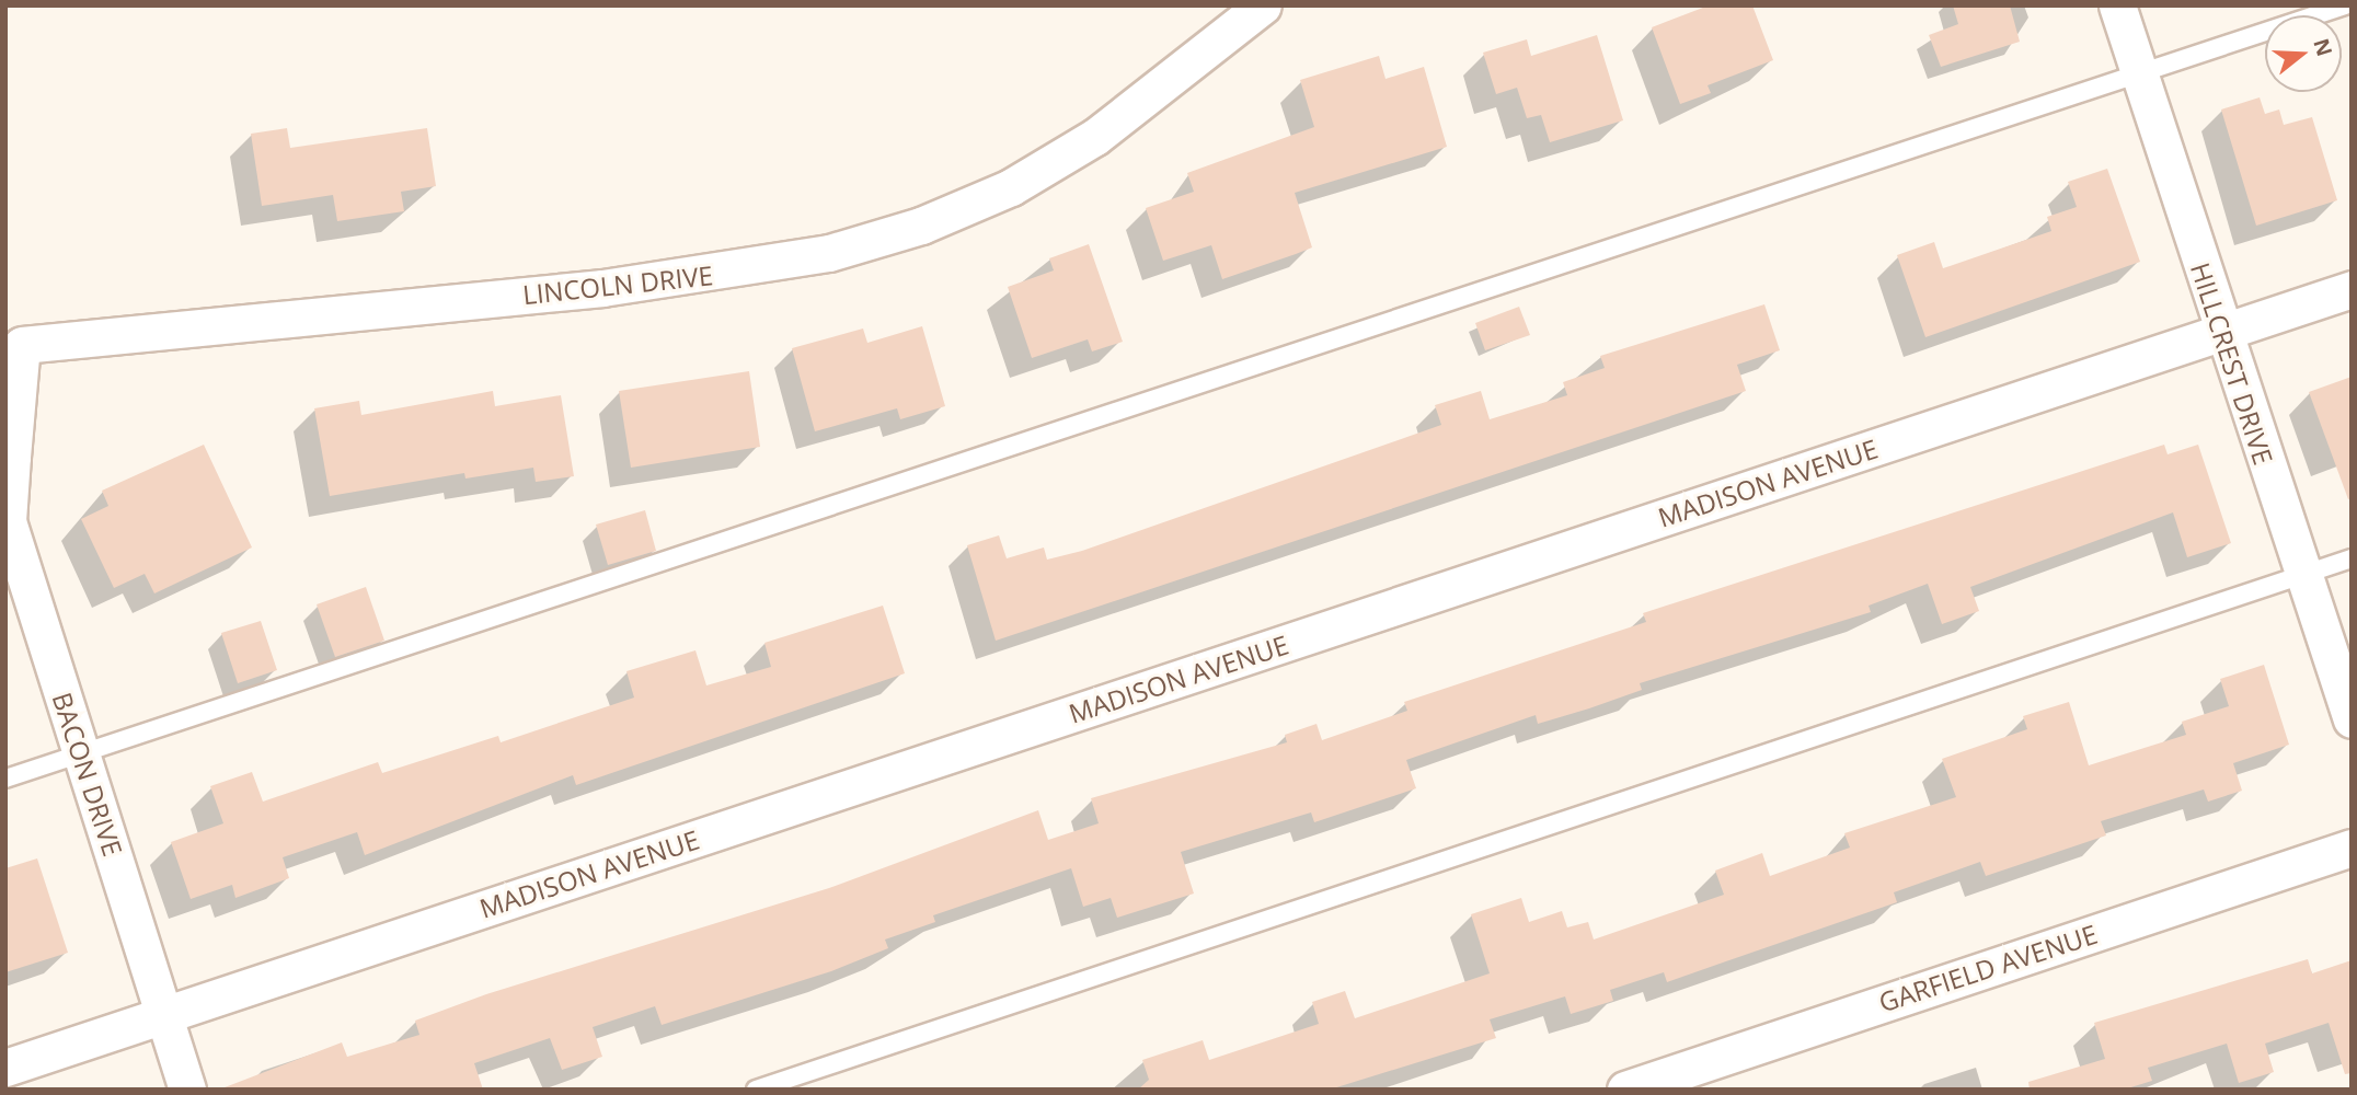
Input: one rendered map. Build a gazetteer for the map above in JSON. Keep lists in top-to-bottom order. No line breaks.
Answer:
{"streets":{"street":["LINCOLN DRIVE","HILLCREST DRIVE","MADISON AVENUE","BACON DRIVE","GARFIELD AVENUE"]},"crossings":[["LINCOLN DRIVE","BACON DRIVE"],["HILLCREST DRIVE","MADISON AVENUE"],["MADISON AVENUE","BACON DRIVE"]],"north":"right"}
